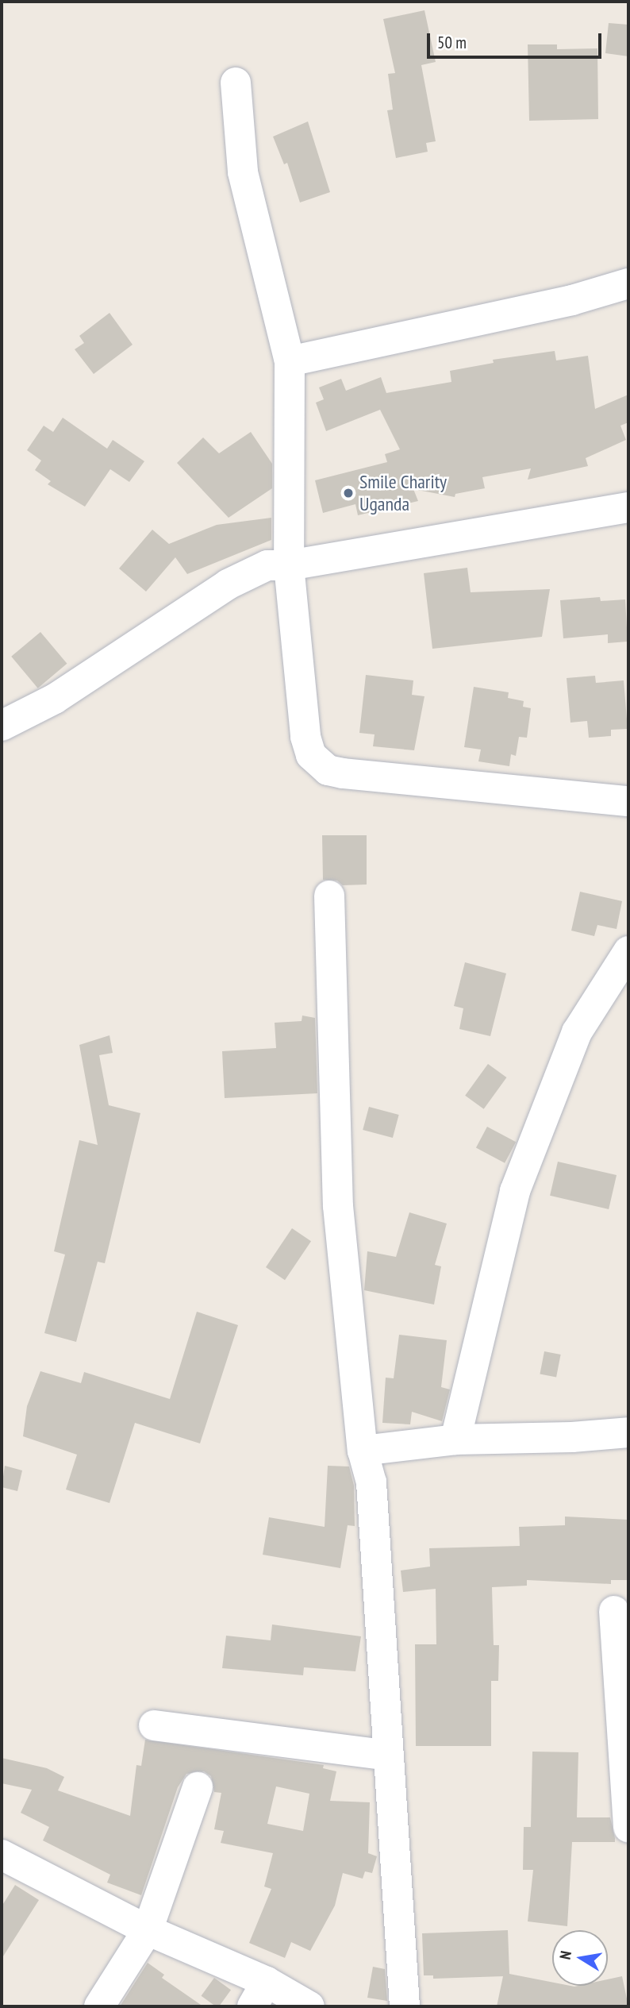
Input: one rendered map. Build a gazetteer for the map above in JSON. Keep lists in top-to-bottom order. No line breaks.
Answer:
{"places":["Smile Charity Uganda"],"scale_bar":"50 m","north":"left"}
